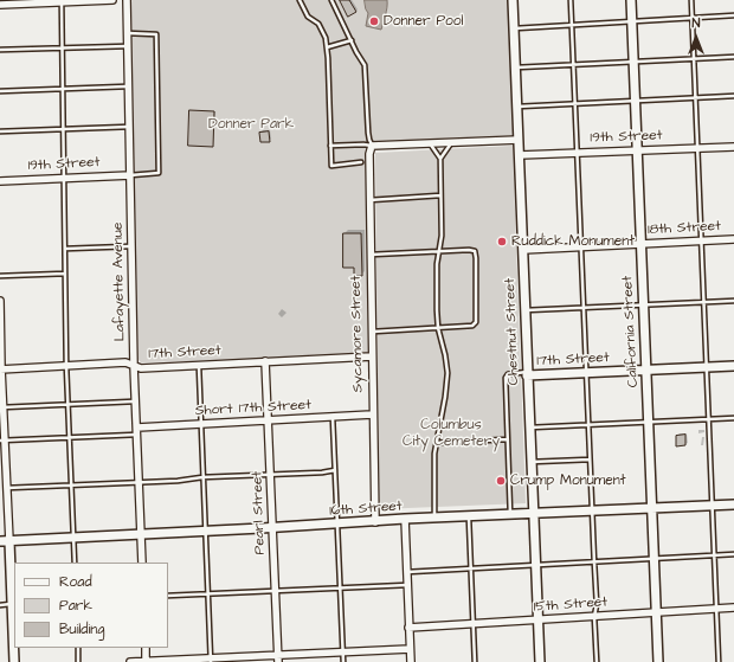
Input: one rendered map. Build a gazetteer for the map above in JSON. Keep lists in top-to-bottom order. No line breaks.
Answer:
{"streets":{"street":["19th Street","18th Street","Lafayette Avenue","Chestnut Street","California Street","Sycamore Street","17th Street","Short 17th Street","16th Street","Pearl Street","15th Street"]},"crossings":[["19th Street","Lafayette Avenue"],["19th Street","Chestnut Street"],["19th Street","California Street"],["18th Street","Chestnut Street"],["18th Street","California Street"],["Lafayette Avenue","17th Street"],["Lafayette Avenue","Short 17th Street"],["Lafayette Avenue","16th Street"],["Chestnut Street","17th Street"],["Chestnut Street","16th Street"],["Chestnut Street","15th Street"],["California Street","17th Street"],["California Street","16th Street"],["California Street","15th Street"],["Sycamore Street","17th Street"],["Sycamore Street","Short 17th Street"],["Sycamore Street","16th Street"],["17th Street","Pearl Street"],["Short 17th Street","Pearl Street"],["16th Street","Pearl Street"]],"parks":["Donner Park","Columbus City Cemetery"],"places":["Donner Pool","Ruddick Monument","Crump Monument"],"legend":["Road","Park","Building"],"north":"top"}
